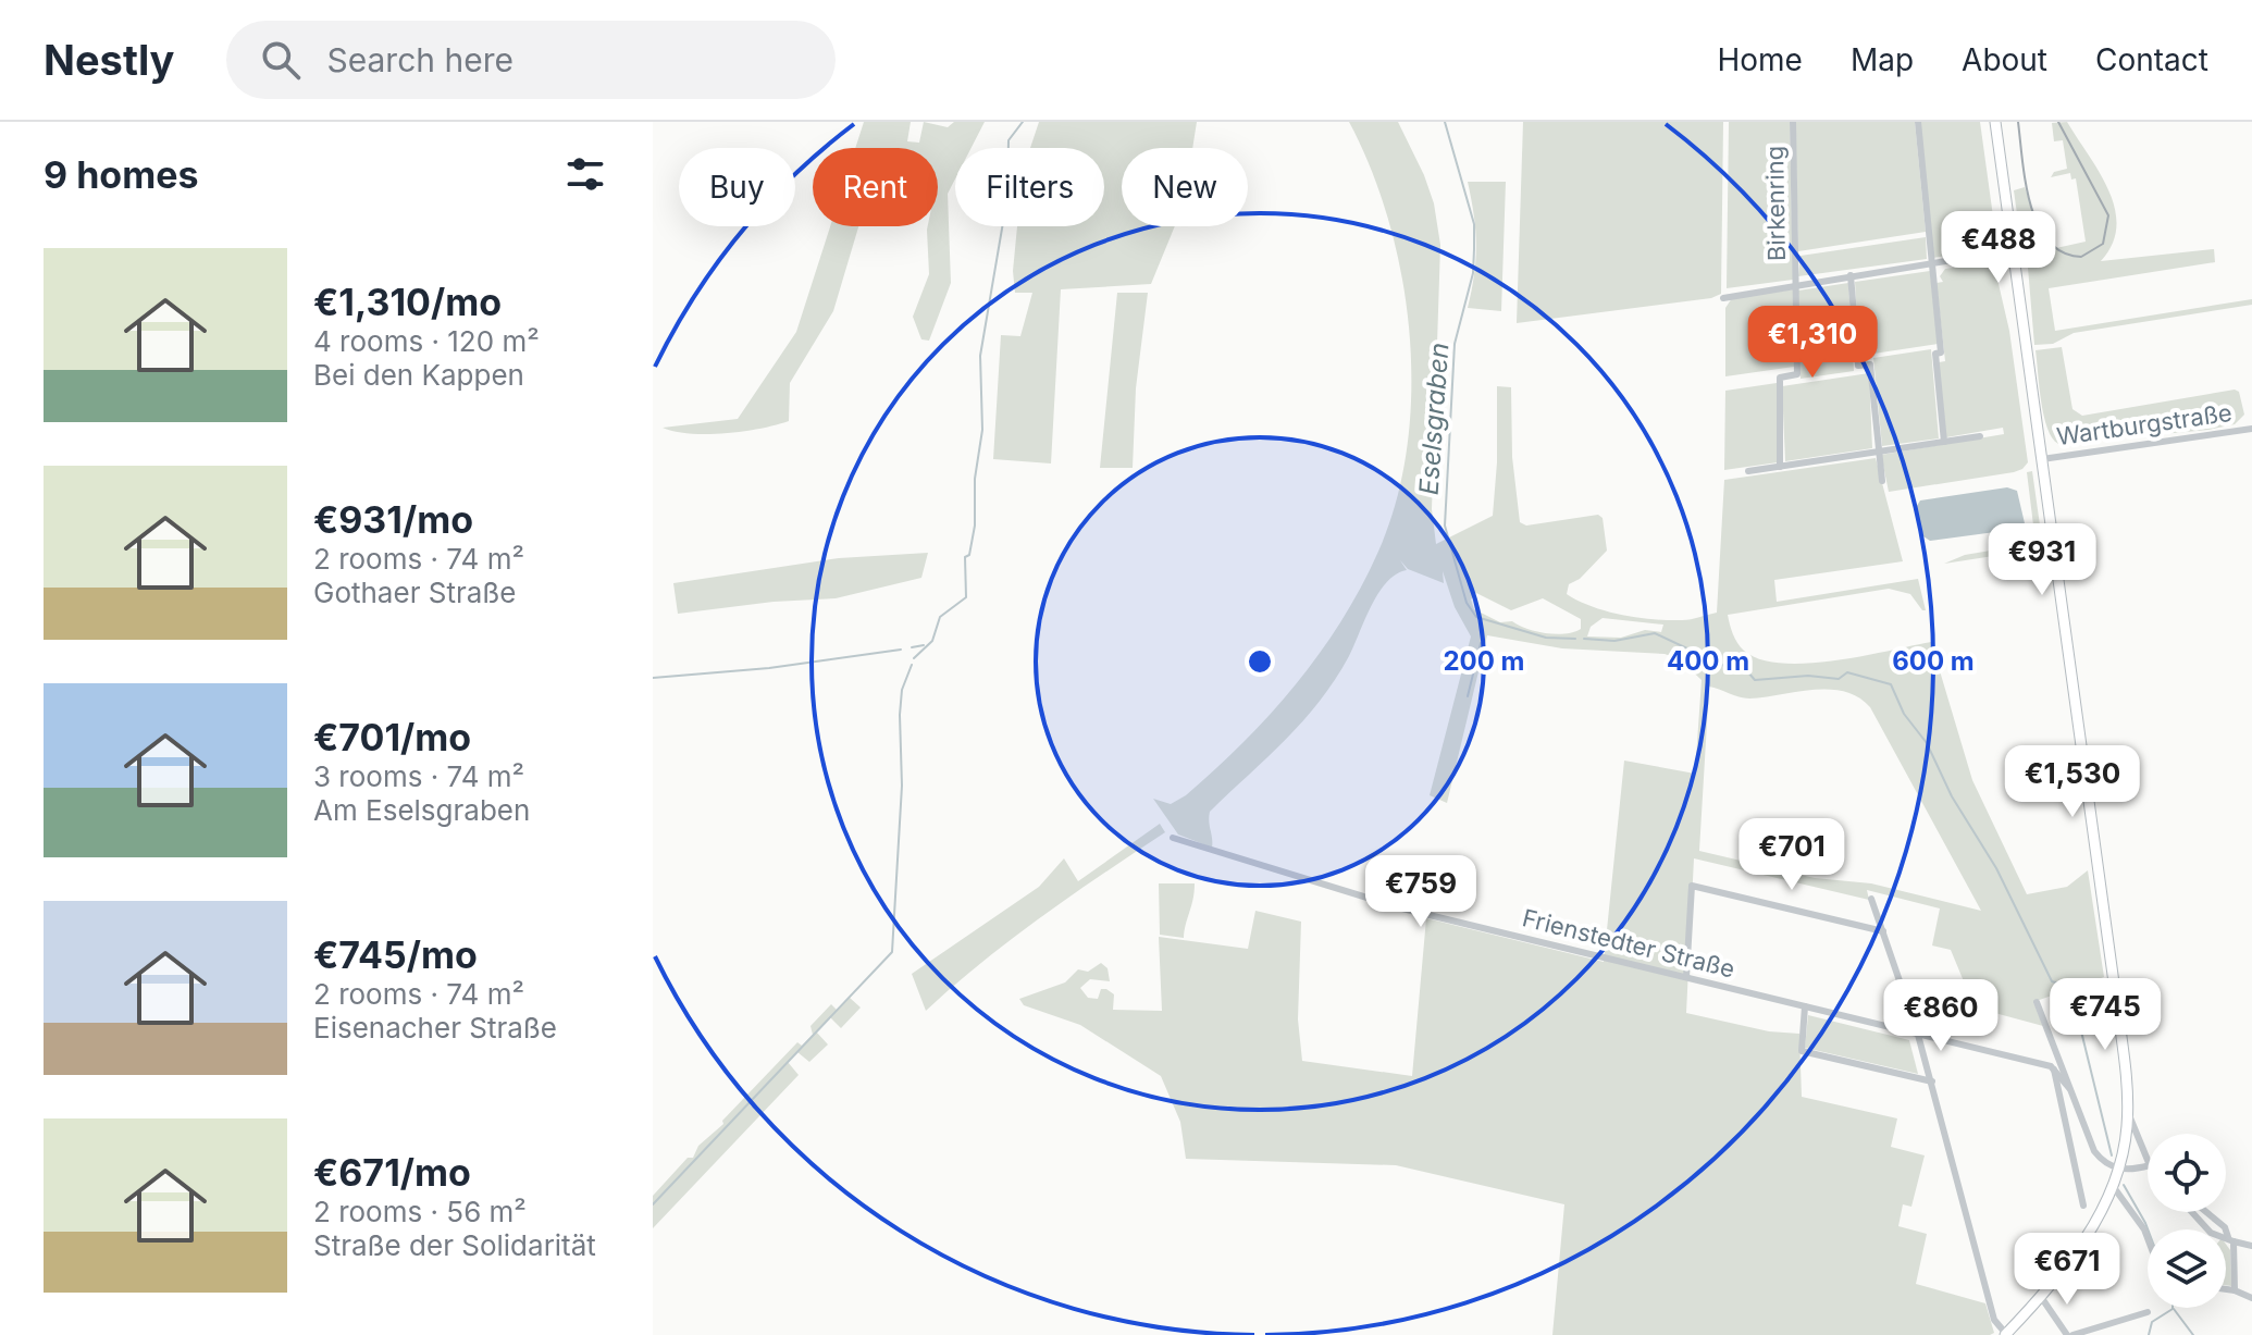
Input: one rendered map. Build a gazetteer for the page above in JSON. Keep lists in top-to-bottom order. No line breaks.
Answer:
{"streets":{"street":["Birkenring","Wartburgstraße","Frienstedter Straße"]},"water":["Eselsgraben"],"page":{"header":"Nestly","search":"Search here","nav":["Home","Map","About","Contact"],"heading":"9 homes","chip":["Buy","Rent","Filters","New"],"price":["€488","€1,310","€931","€1,530","€701","€759","€745","€860","€671"],"list":[{"name":"€1,310/mo","note":"4 rooms · 120 m² · Bei den Kappen"},{"name":"€931/mo","note":"2 rooms · 74 m² · Gothaer Straße"},{"name":"€701/mo","note":"3 rooms · 74 m² · Am Eselsgraben"},{"name":"€745/mo","note":"2 rooms · 74 m² · Eisenacher Straße"},{"name":"€671/mo","note":"2 rooms · 56 m² · Straße der Solidarität"}]},"rings":["200 m","400 m","600 m"]}
